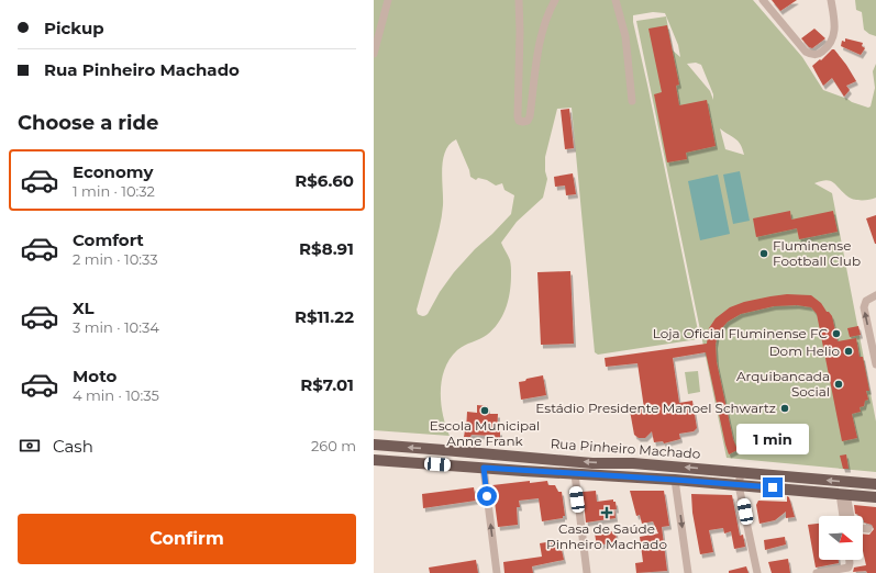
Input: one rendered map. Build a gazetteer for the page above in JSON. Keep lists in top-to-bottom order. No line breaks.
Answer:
{"streets":{"main road":["Rua Pinheiro Machado"]},"places":{"other":["Fluminense Football Club","Loja Oficial Fluminense FC","Dom Helio","Arquibancada Social","Estádio Presidente Manoel Schwartz","Escola Municipal Anne Frank"],"health":["Casa de Saúde Pinheiro Machado"]},"north":"right","page":{"banner":["Pickup","Rua Pinheiro Machado"],"heading":"Choose a ride","list":[{"name":"Economy","note":"1 min · 10:32","value":"R$6.60"},{"name":"Comfort","note":"2 min · 10:33","value":"R$8.91"},{"name":"XL","note":"3 min · 10:34","value":"R$11.22"},{"name":"Moto","note":"4 min · 10:35","value":"R$7.01"}],"pay":["Cash","260 m"],"bubble":"1 min","buttons":"Confirm"}}
